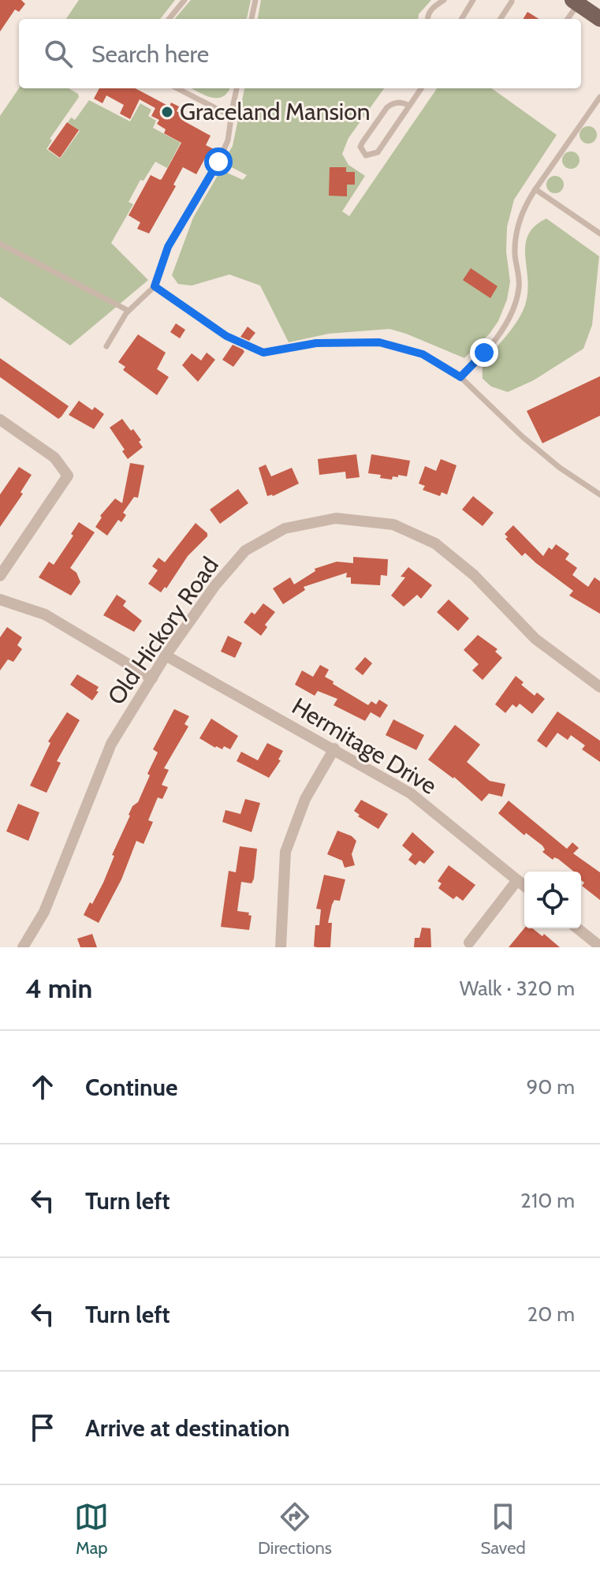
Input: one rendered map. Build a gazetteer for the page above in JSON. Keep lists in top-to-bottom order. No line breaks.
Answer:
{"streets":{"street":["Old Hickory Road","Hermitage Drive"]},"crossings":[["Old Hickory Road","Hermitage Drive"]],"places":["Graceland Mansion"],"page":{"search":"Search here","heading":["4 min","Walk · 320 m"],"list":[["Continue","90 m"],["Turn left","210 m"],["Turn left","20 m"],"Arrive at destination"],"nav":["Map","Directions","Saved"]}}
